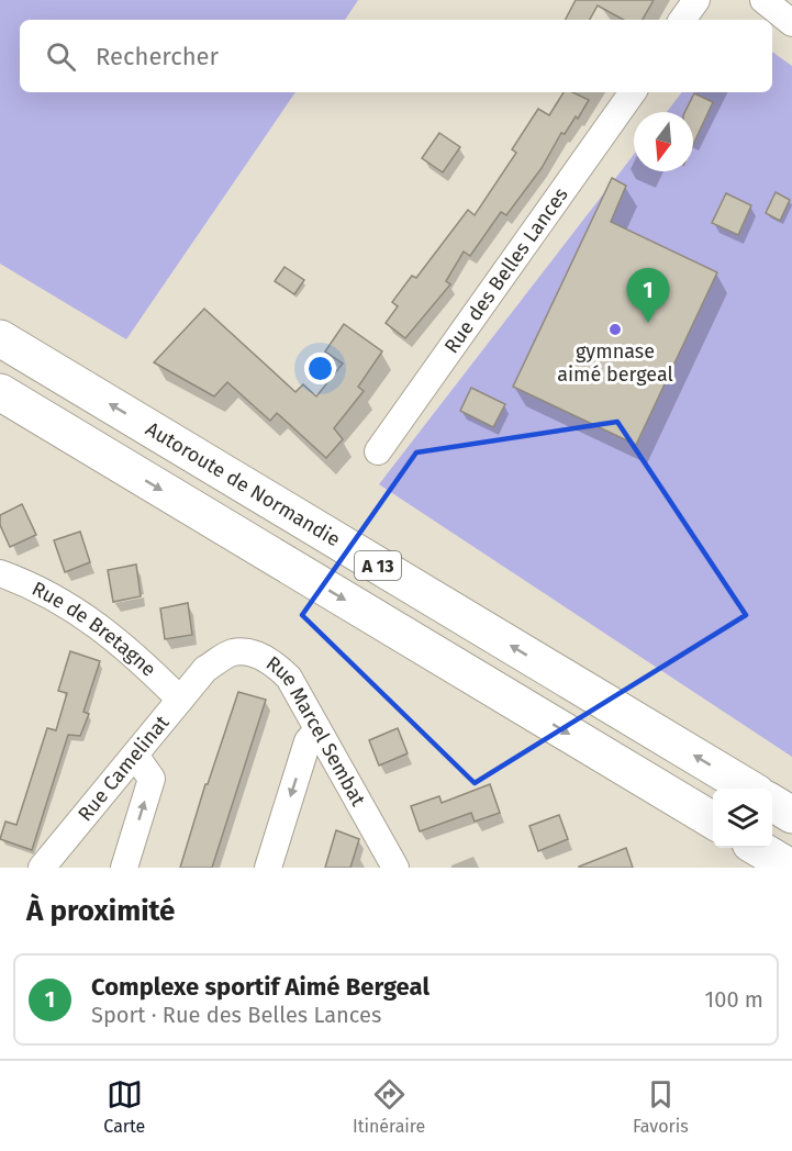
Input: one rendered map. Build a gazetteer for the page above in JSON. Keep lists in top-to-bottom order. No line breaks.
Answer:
{"streets":{"highway":["Autoroute de Normandie","A 13"],"street":["Rue des Belles Lances","Rue de Bretagne","Rue Marcel Sembat","Rue Camelinat"]},"crossings":[["Rue de Bretagne","Rue Camelinat"],["Rue Marcel Sembat","Rue Camelinat"]],"places":["gymnase aimé bergeal"],"north":"bottom","page":{"search":"Rechercher","pins":"1","heading":"À proximité","list":[{"mark":"1","name":"Complexe sportif Aimé Bergeal","note":"Sport · Rue des Belles Lances","value":"100 m"}],"nav":["Carte","Itinéraire","Favoris"]}}
